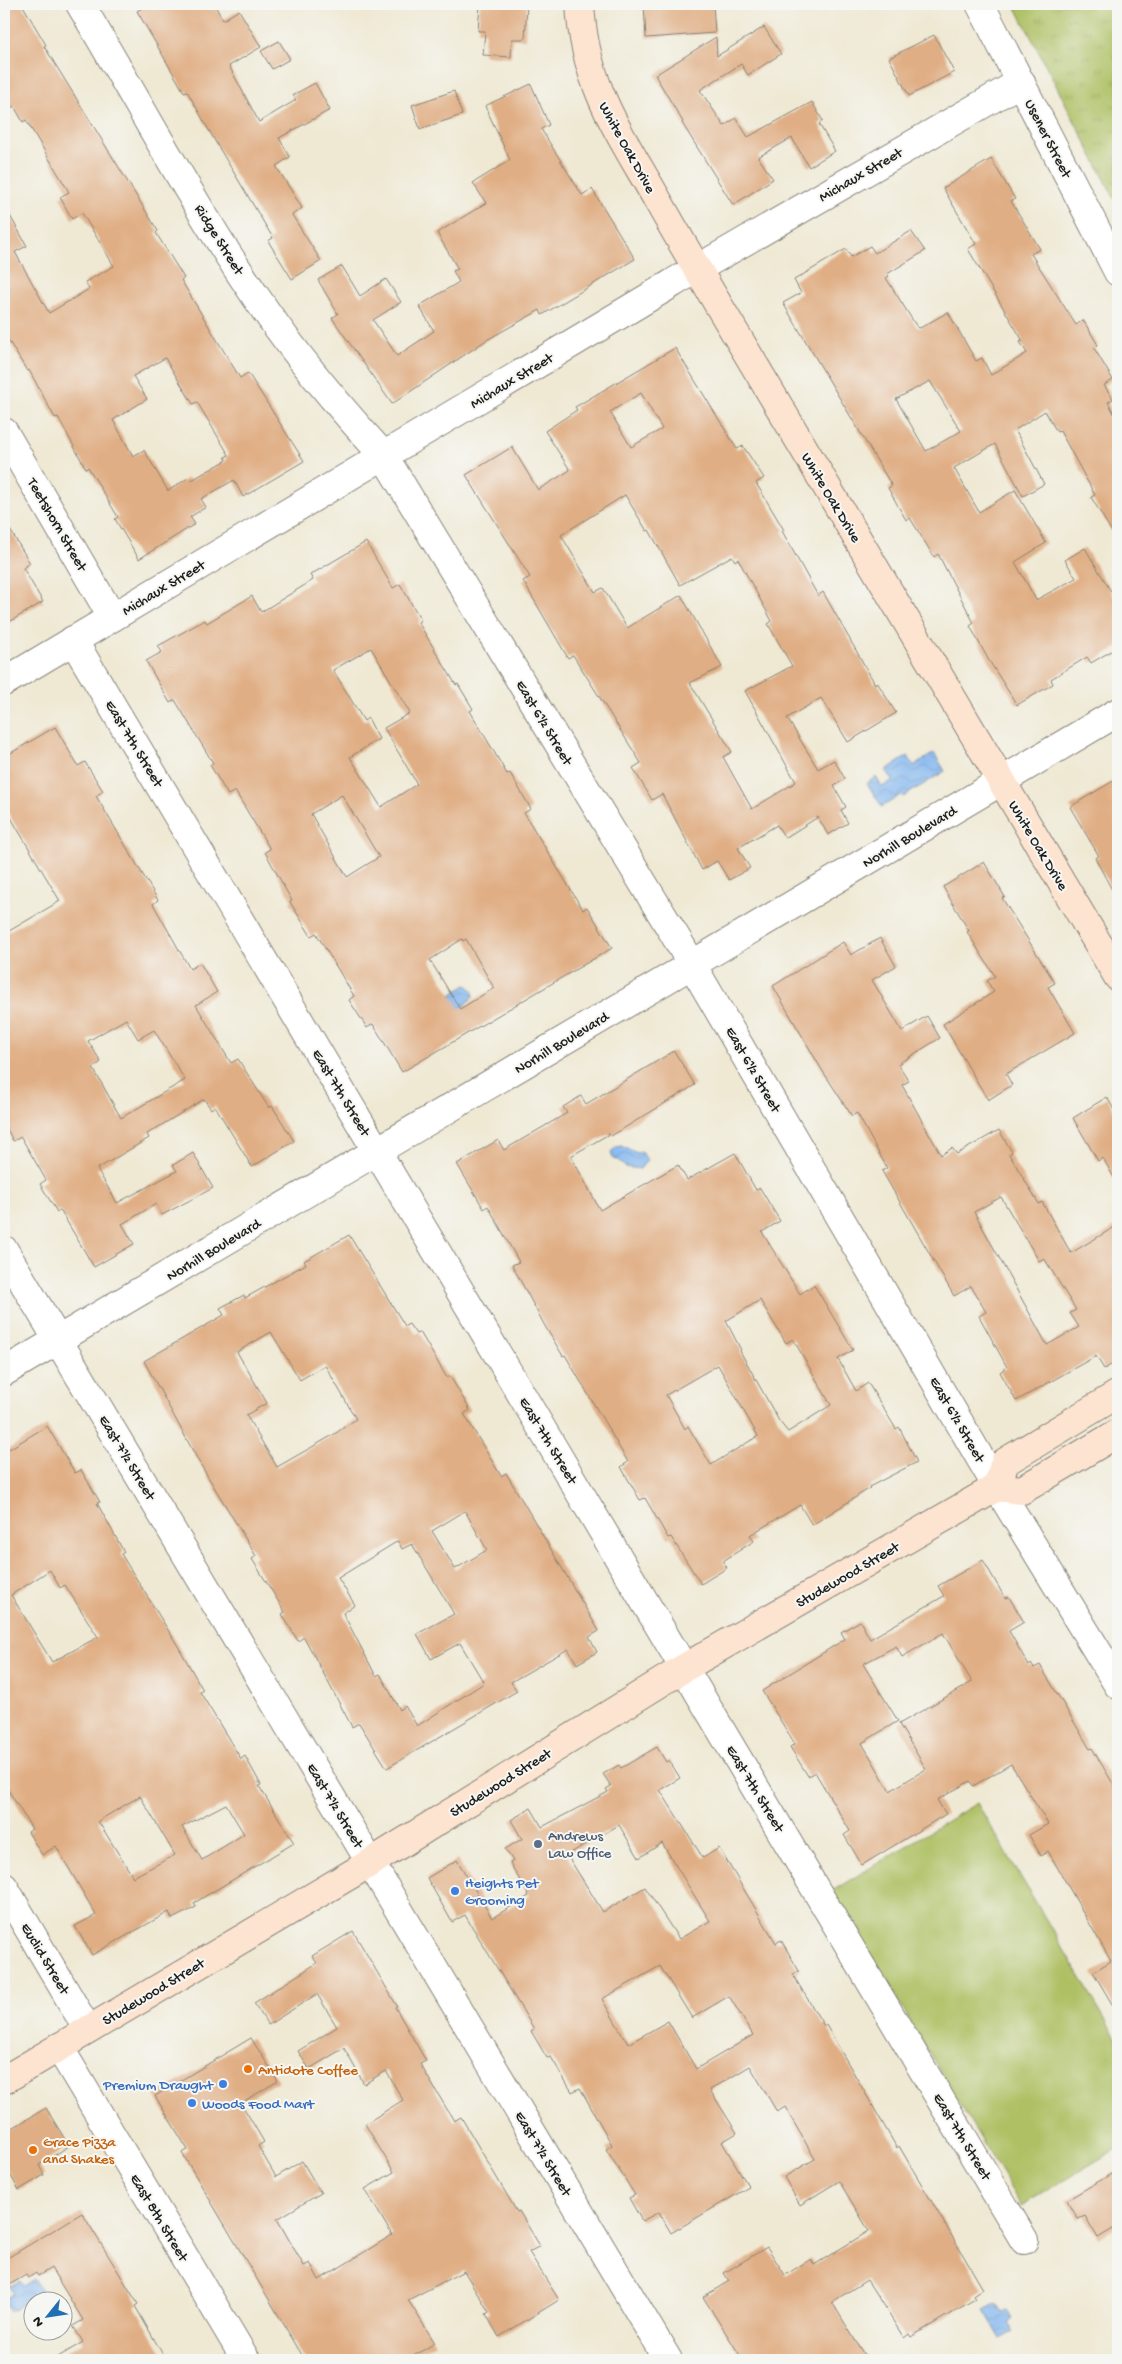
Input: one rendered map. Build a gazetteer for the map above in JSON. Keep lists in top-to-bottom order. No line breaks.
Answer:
{"streets":{"main road":["White Oak Drive","Studewood Street"],"street":["Usener Street","Michaux Street","Ridge Street","Teetshorn Street","East 6½ Street","East 7th Street","Norhill Boulevard","East 7½ Street","Euclid Street","East 8th Street"]},"crossings":[["Usener Street","Michaux Street"],["White Oak Drive","Michaux Street"],["White Oak Drive","Norhill Boulevard"],["Michaux Street","Ridge Street"],["Michaux Street","Teetshorn Street"],["Michaux Street","East 6½ Street"],["Michaux Street","East 7th Street"],["Ridge Street","East 6½ Street"],["East 6½ Street","Norhill Boulevard"],["East 6½ Street","Studewood Street"],["East 7th Street","Norhill Boulevard"],["East 7th Street","Studewood Street"],["Norhill Boulevard","East 7½ Street"],["East 7½ Street","Studewood Street"],["Studewood Street","Euclid Street"],["Studewood Street","East 8th Street"]],"places":["Andrews Law Office","Heights Pet Grooming","Antidote Coffee","Premium Draught","Woods Food Mart","Grace Pizza and Shakes"],"north":"bottom left"}
